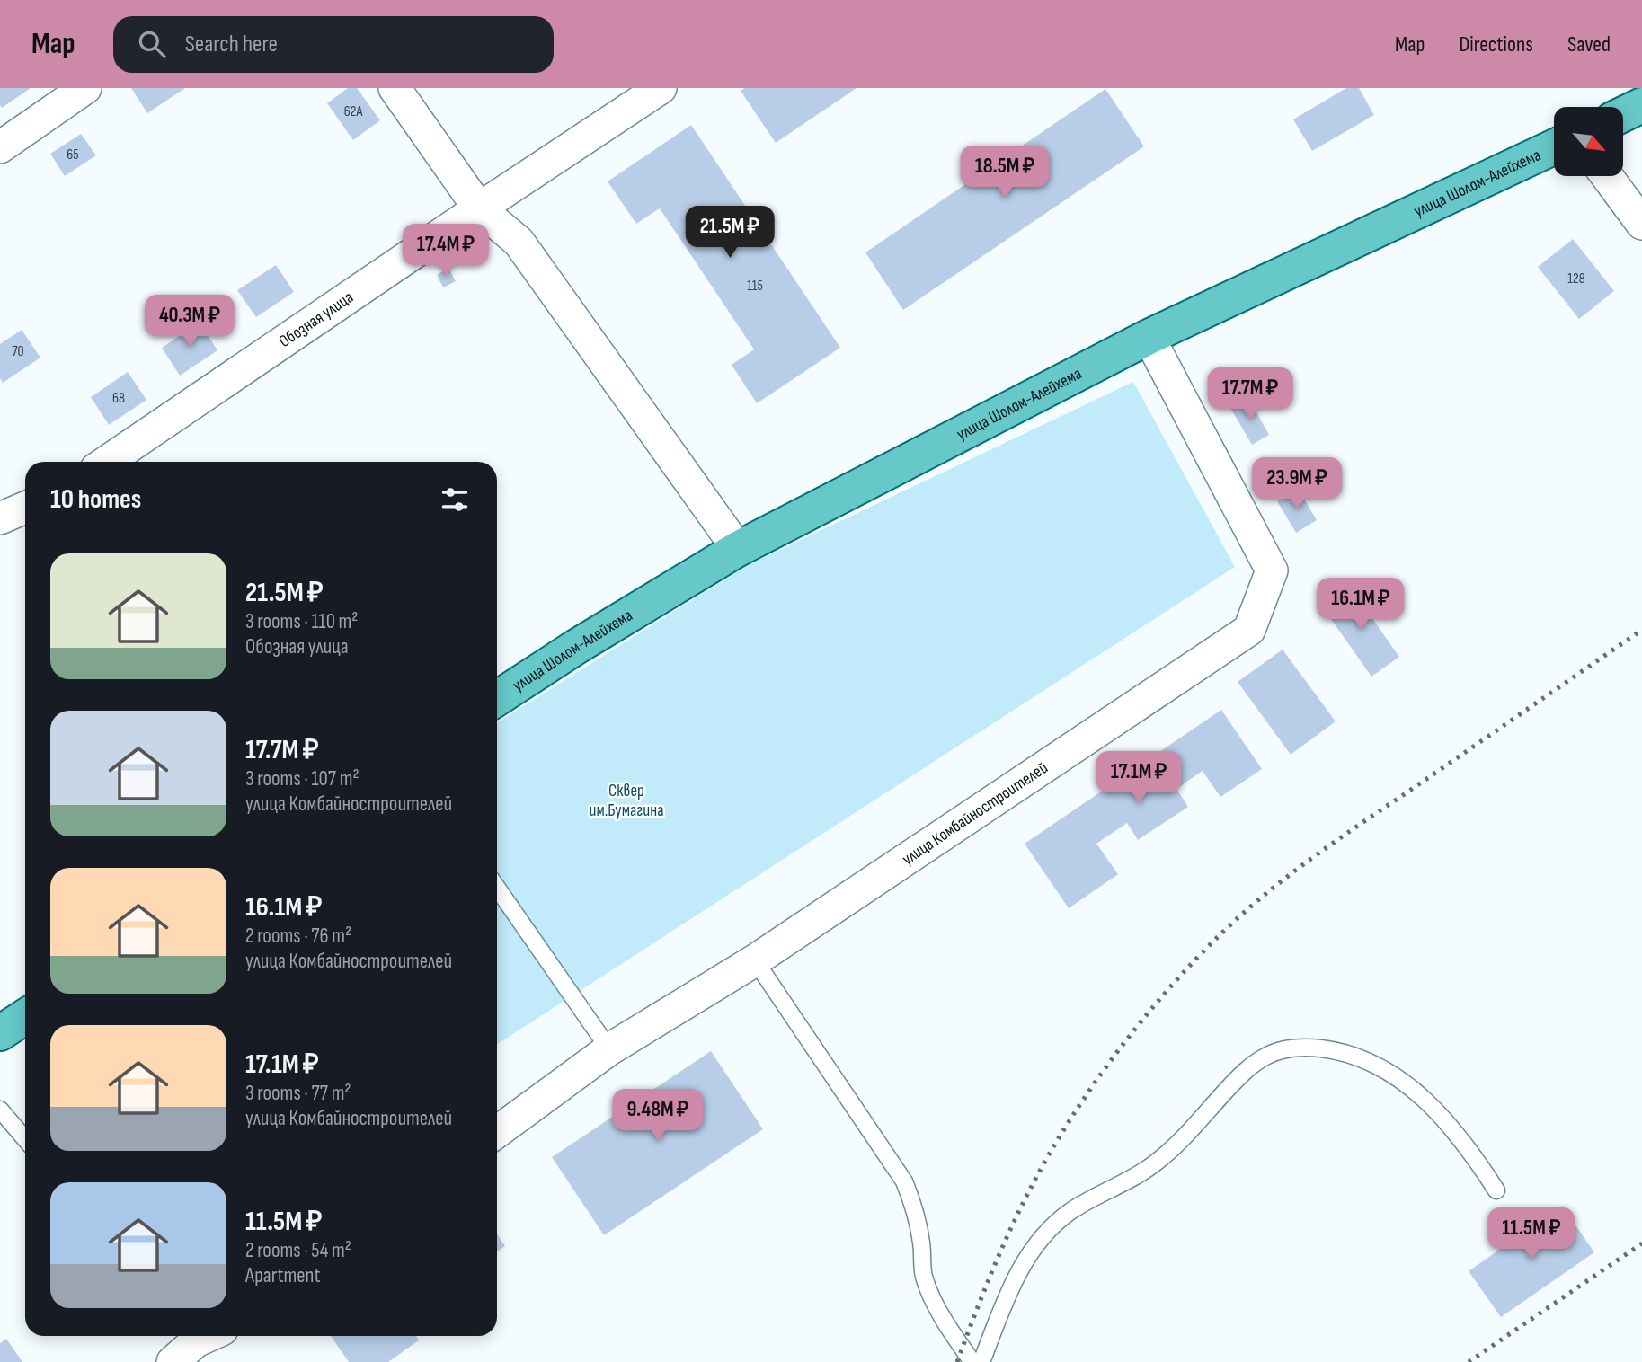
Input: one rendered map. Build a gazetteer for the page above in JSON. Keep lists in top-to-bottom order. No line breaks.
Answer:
{"streets":{"main road":["улица Шолом-Алейхема"],"street":["Обозная улица","улица Комбайностроителей"]},"crossings":[["улица Шолом-Алейхема","улица Комбайностроителей"]],"parks":["Сквер им.Бумагина"],"house_numbers":["62А","65","128","115","70","68"],"north":"bottom right","page":{"header":"Map","search":"Search here","nav":["Map","Directions","Saved"],"price":["18.5M ₽","21.5M ₽","17.4M ₽","40.3M ₽","17.7M ₽","23.9M ₽","16.1M ₽","17.1M ₽","9.48M ₽","11.5M ₽"],"heading":"10 homes","list":[{"name":"21.5M ₽","note":"3 rooms · 110 m² · Обозная улица"},{"name":"17.7M ₽","note":"3 rooms · 107 m² · улица Комбайностроителей"},{"name":"16.1M ₽","note":"2 rooms · 76 m² · улица Комбайностроителей"},{"name":"17.1M ₽","note":"3 rooms · 77 m² · улица Комбайностроителей"},{"name":"11.5M ₽","note":"2 rooms · 54 m² · Apartment"}]}}
